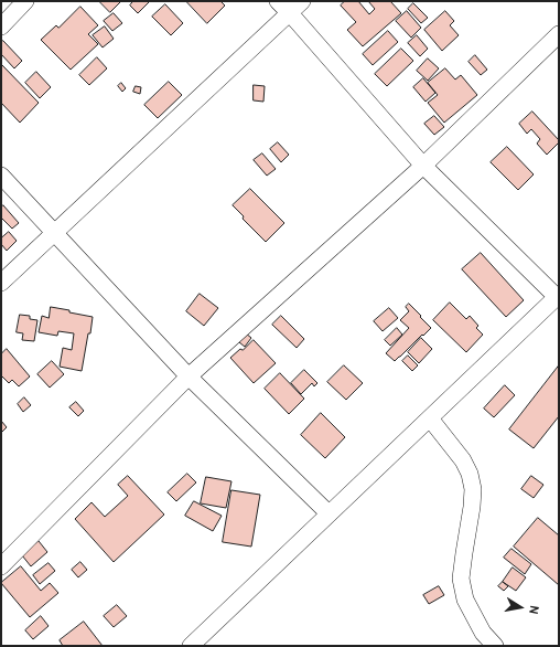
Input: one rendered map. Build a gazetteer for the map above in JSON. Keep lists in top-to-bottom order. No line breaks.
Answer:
{"north":"right"}
